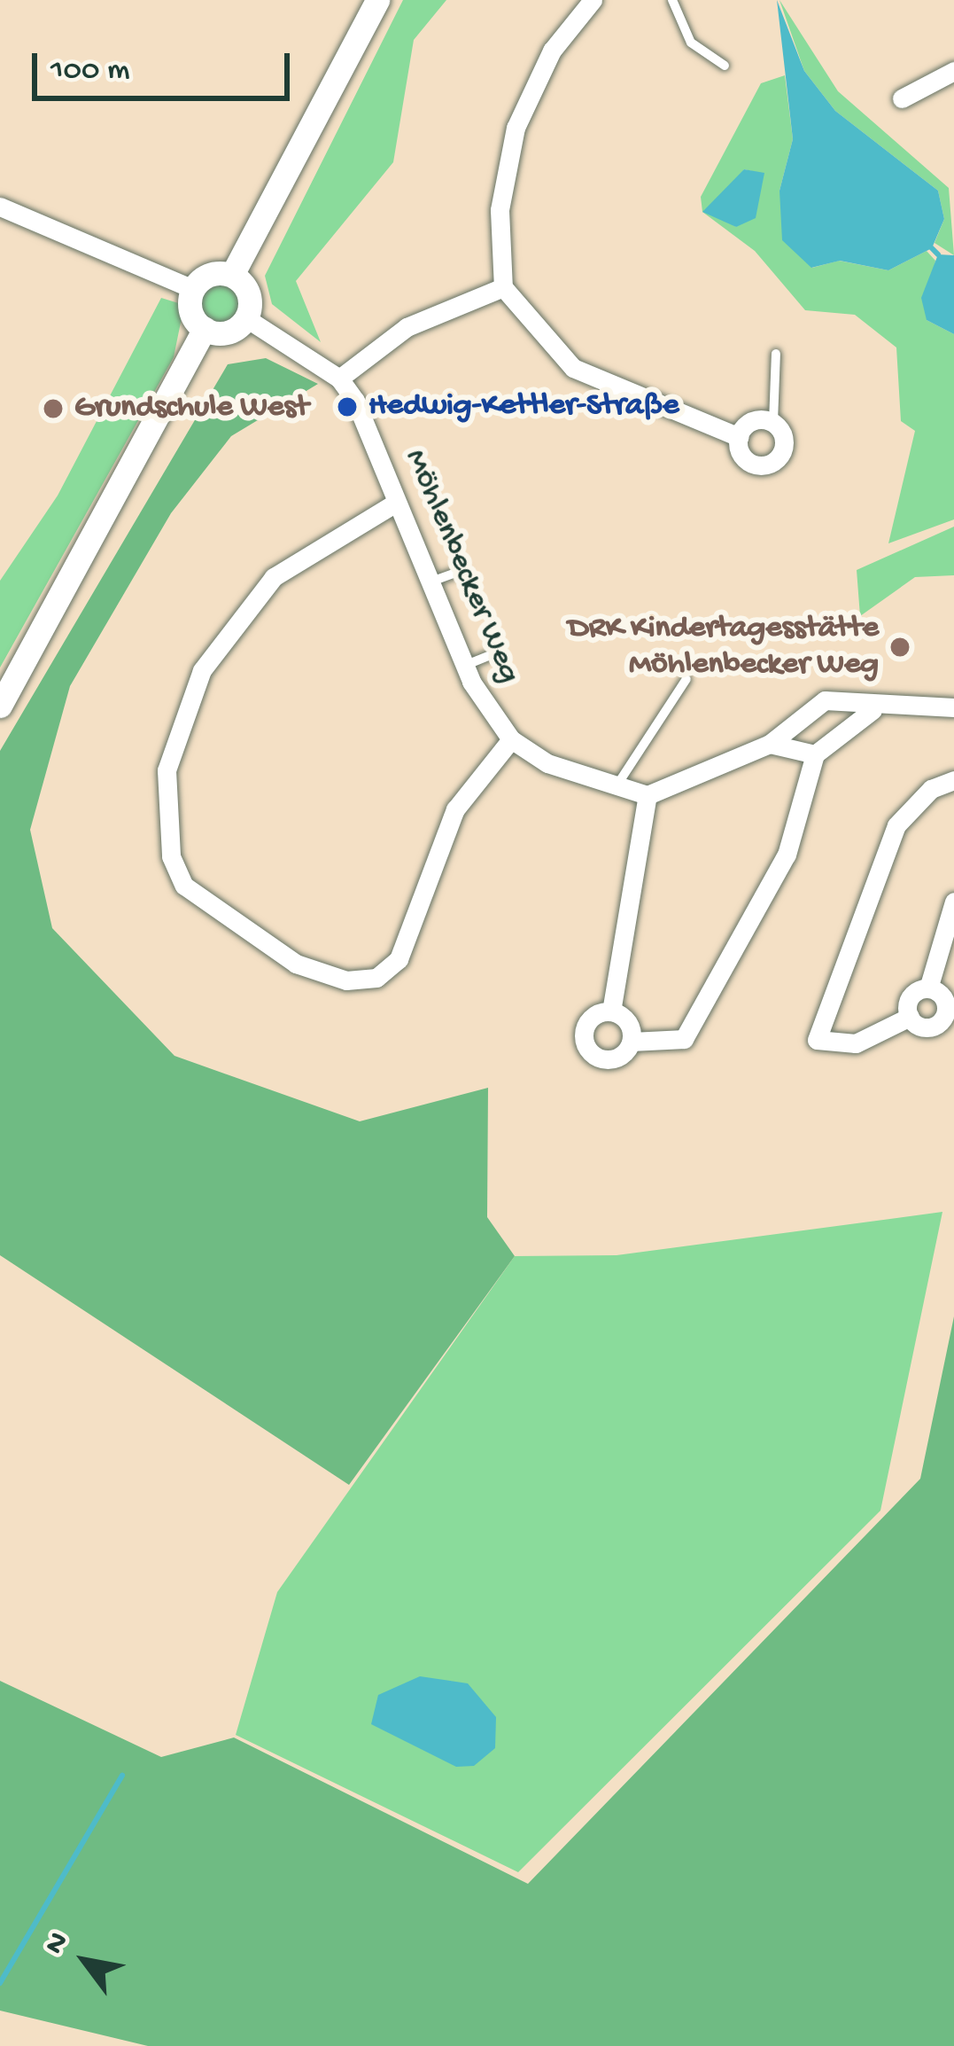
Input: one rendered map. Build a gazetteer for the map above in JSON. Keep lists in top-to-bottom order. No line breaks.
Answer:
{"streets":{"street":["Möhlenbecker Weg"]},"places":["Hedwig-Kettler-Straße","Grundschule West","DRK Kindertagesstätte Möhlenbecker Weg"],"scale_bar":"100 m","north":"top left"}
